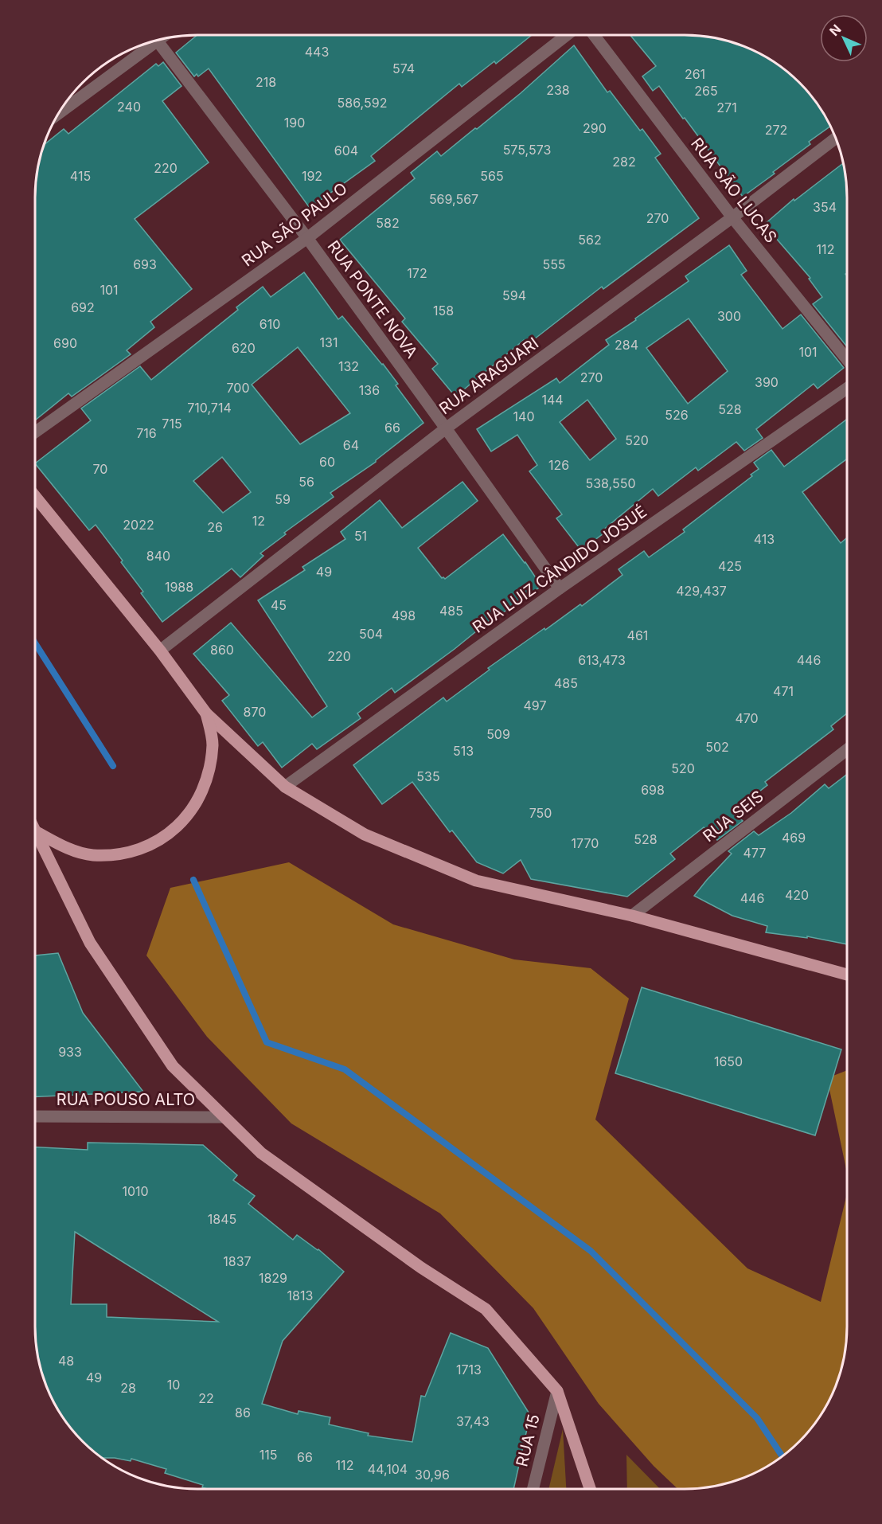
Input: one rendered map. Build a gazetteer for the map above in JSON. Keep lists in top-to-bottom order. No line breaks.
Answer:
{"streets":{"street":["RUA SÃO LUCAS","RUA SÃO PAULO","RUA PONTE NOVA","RUA ARAGUARI","RUA LUIZ CÂNDIDO JOSUÉ","RUA SEIS","RUA POUSO ALTO","RUA 15"]},"crossings":[["RUA SÃO LUCAS","RUA ARAGUARI"],["RUA SÃO PAULO","RUA PONTE NOVA"],["RUA PONTE NOVA","RUA ARAGUARI"],["RUA PONTE NOVA","RUA LUIZ CÂNDIDO JOSUÉ"]],"house_numbers":["443","574","261","218","238","265","586,592","240","271","190","290","272","575,573","604","282","220","415","192","565","569,567","354","270","582","562","112","693","555","172","101","594","692","158","300","610","131","690","284","620","101","132","270","390","700","136","144","710,714","528","526","140","715","66","716","520","64","60","126","70","56","538,550","59","12","2022","26","51","413","840","425","49","1988","429,437","45","485","498","504","461","860","220","613,473","446","485","471","497","870","470","509","502","513","520","535","698","750","469","528","1770","477","420","446","933","1650","1010","1845","1837","1829","1813","48","1713","49","10","28","22","86","37,43","115","66","112","44,104","30,96"],"north":"top left"}
